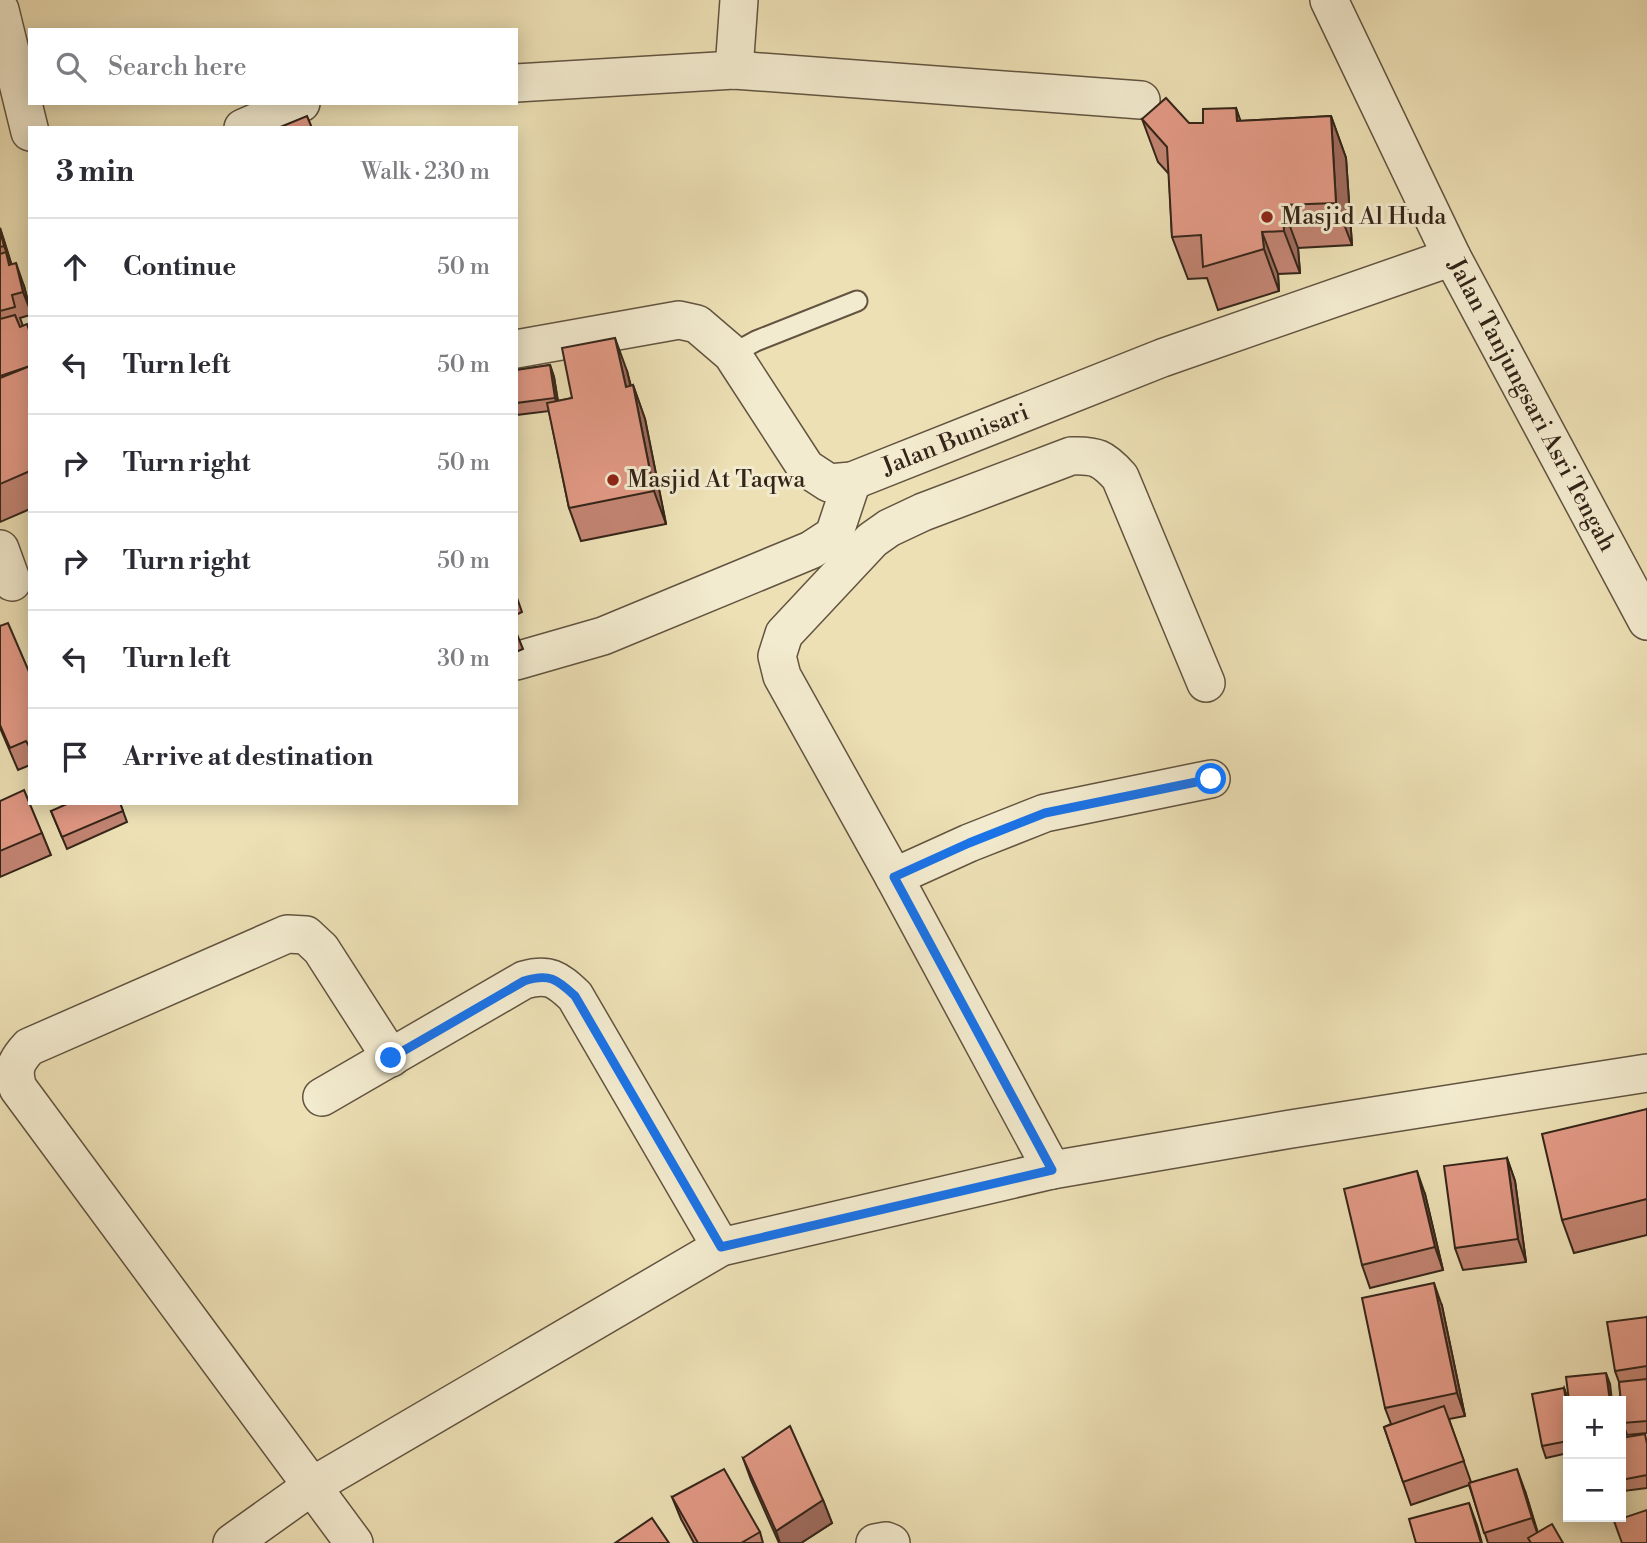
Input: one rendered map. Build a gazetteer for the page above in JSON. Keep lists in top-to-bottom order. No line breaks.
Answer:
{"streets":{"street":["Jalan Tanjungsari Asri Tengah","Jalan Bunisari"]},"crossings":[["Jalan Tanjungsari Asri Tengah","Jalan Bunisari"]],"places":["Masjid Al Huda","Masjid At Taqwa"],"page":{"search":"Search here","heading":["3 min","Walk · 230 m"],"list":[["Continue","50 m"],["Turn left","50 m"],["Turn right","50 m"],["Turn right","50 m"],["Turn left","30 m"],"Arrive at destination"],"map_buttons":["+","−"]}}
